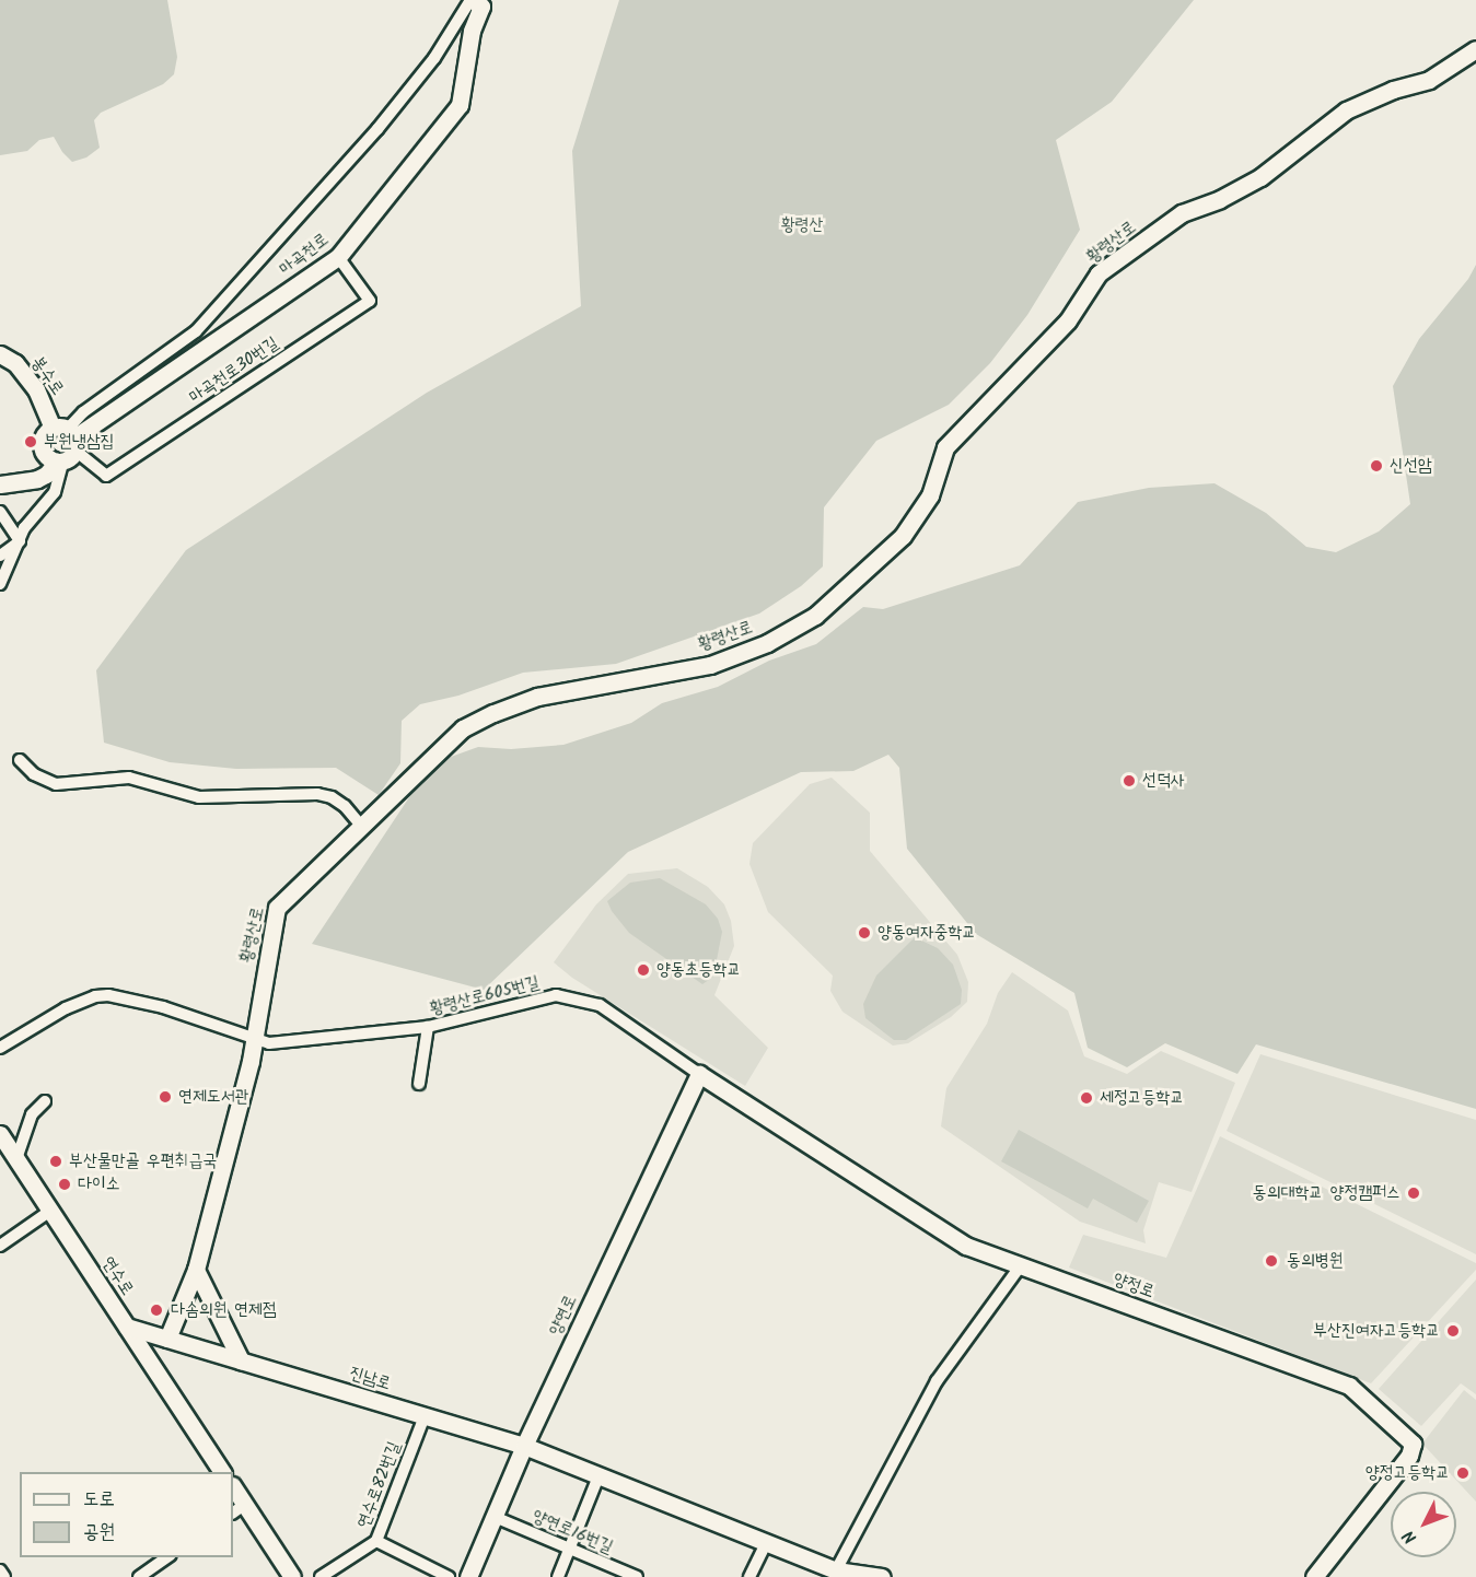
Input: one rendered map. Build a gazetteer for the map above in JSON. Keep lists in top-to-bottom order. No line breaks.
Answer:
{"streets":{"street":["황령산로","마곡천로","마곡천로30번길","봉수로","황령산로605번길","연수로","양정로","양연로","진남로","연수로82번길","양연로16번길"]},"crossings":[["황령산로","황령산로605번길"],["황령산로","진남로"],["마곡천로","마곡천로30번길"],["마곡천로","봉수로"],["마곡천로30번길","봉수로"],["황령산로605번길","양정로"],["황령산로605번길","양연로"],["연수로","진남로"],["양정로","양연로"],["양연로","진남로"],["양연로","양연로16번길"],["진남로","연수로82번길"]],"parks":["황령산"],"places":["부원냉삼집","신선암","선덕사","양동여자중학교","양동초등학교","연제도서관","세정고등학교","부산물만골 우편취급국","다이소","동의대학교 양정캠퍼스","동의병원","다솜의원 연제점","부산진여자고등학교","양정고등학교"],"legend":["도로","공원"],"north":"bottom left"}
